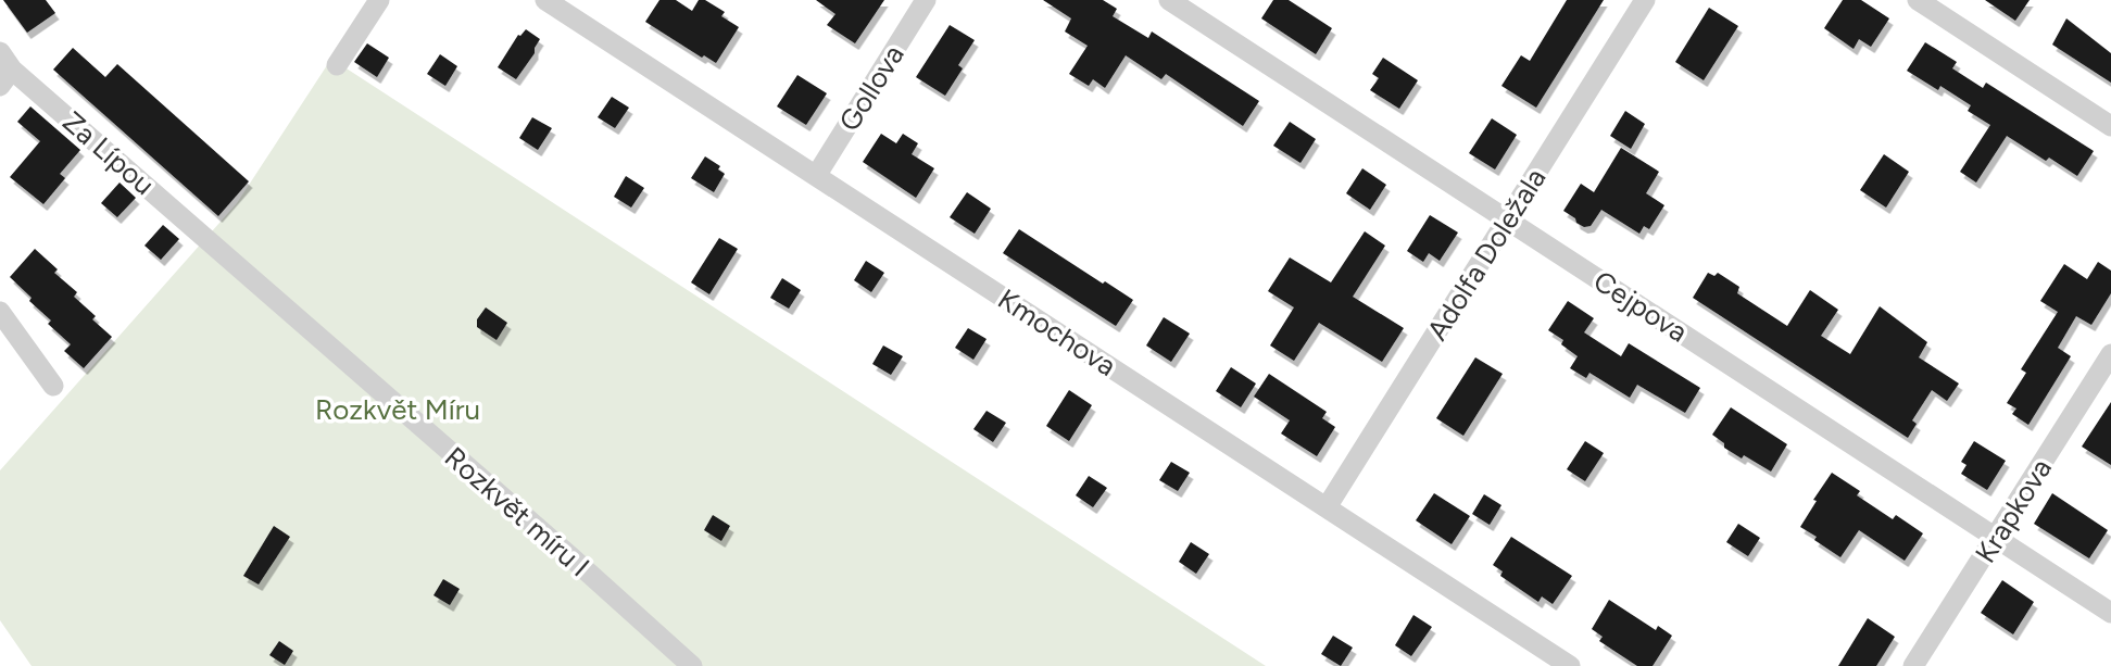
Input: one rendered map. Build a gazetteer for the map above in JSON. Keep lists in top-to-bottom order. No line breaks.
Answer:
{"streets":{"street":["Gollova","Za Lípou","Adolfa Doležala","Cejpova","Kmochova","Krapkova","Rozkvět míru I"]},"crossings":[["Gollova","Kmochova"],["Za Lípou","Rozkvět míru I"],["Adolfa Doležala","Cejpova"],["Adolfa Doležala","Kmochova"],["Cejpova","Krapkova"]],"parks":["Rozkvět Míru"]}
